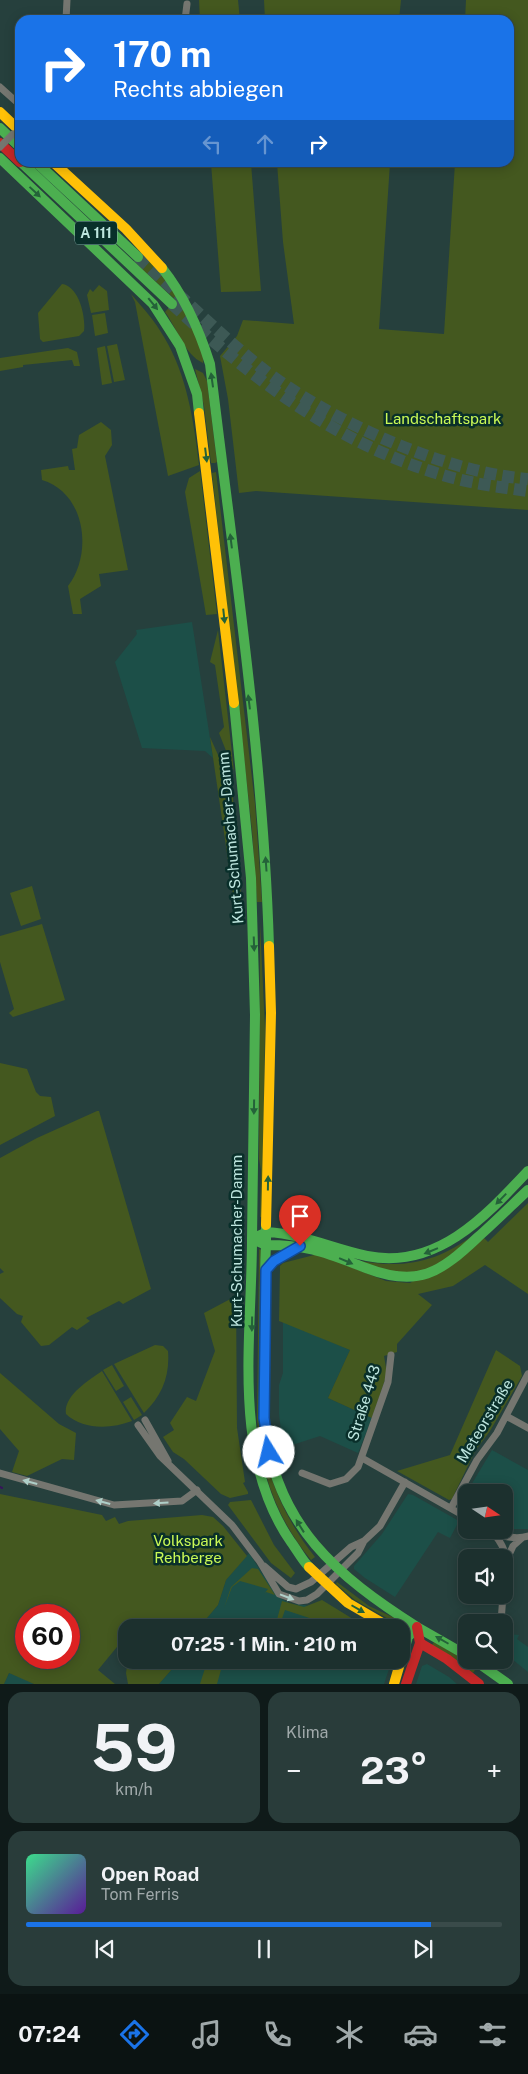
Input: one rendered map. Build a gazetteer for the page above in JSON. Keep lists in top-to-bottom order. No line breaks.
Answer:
{"streets":{"main road":["A 111","Kurt-Schumacher-Damm"],"street":["Straße 443","Meteorstraße"]},"parks":["Landschaftspark","Volkspark Rehberge"],"north":"right","page":{"turn":["170 m","Rechts abbiegen"],"limit":"60","trip":"07:25 · 1 Min. · 210 m","tile":[["59","km/h"],"Klima"],"heat":["−","23°","+"],"song":["Open Road","Tom Ferris"],"tabs":"07:24"}}
